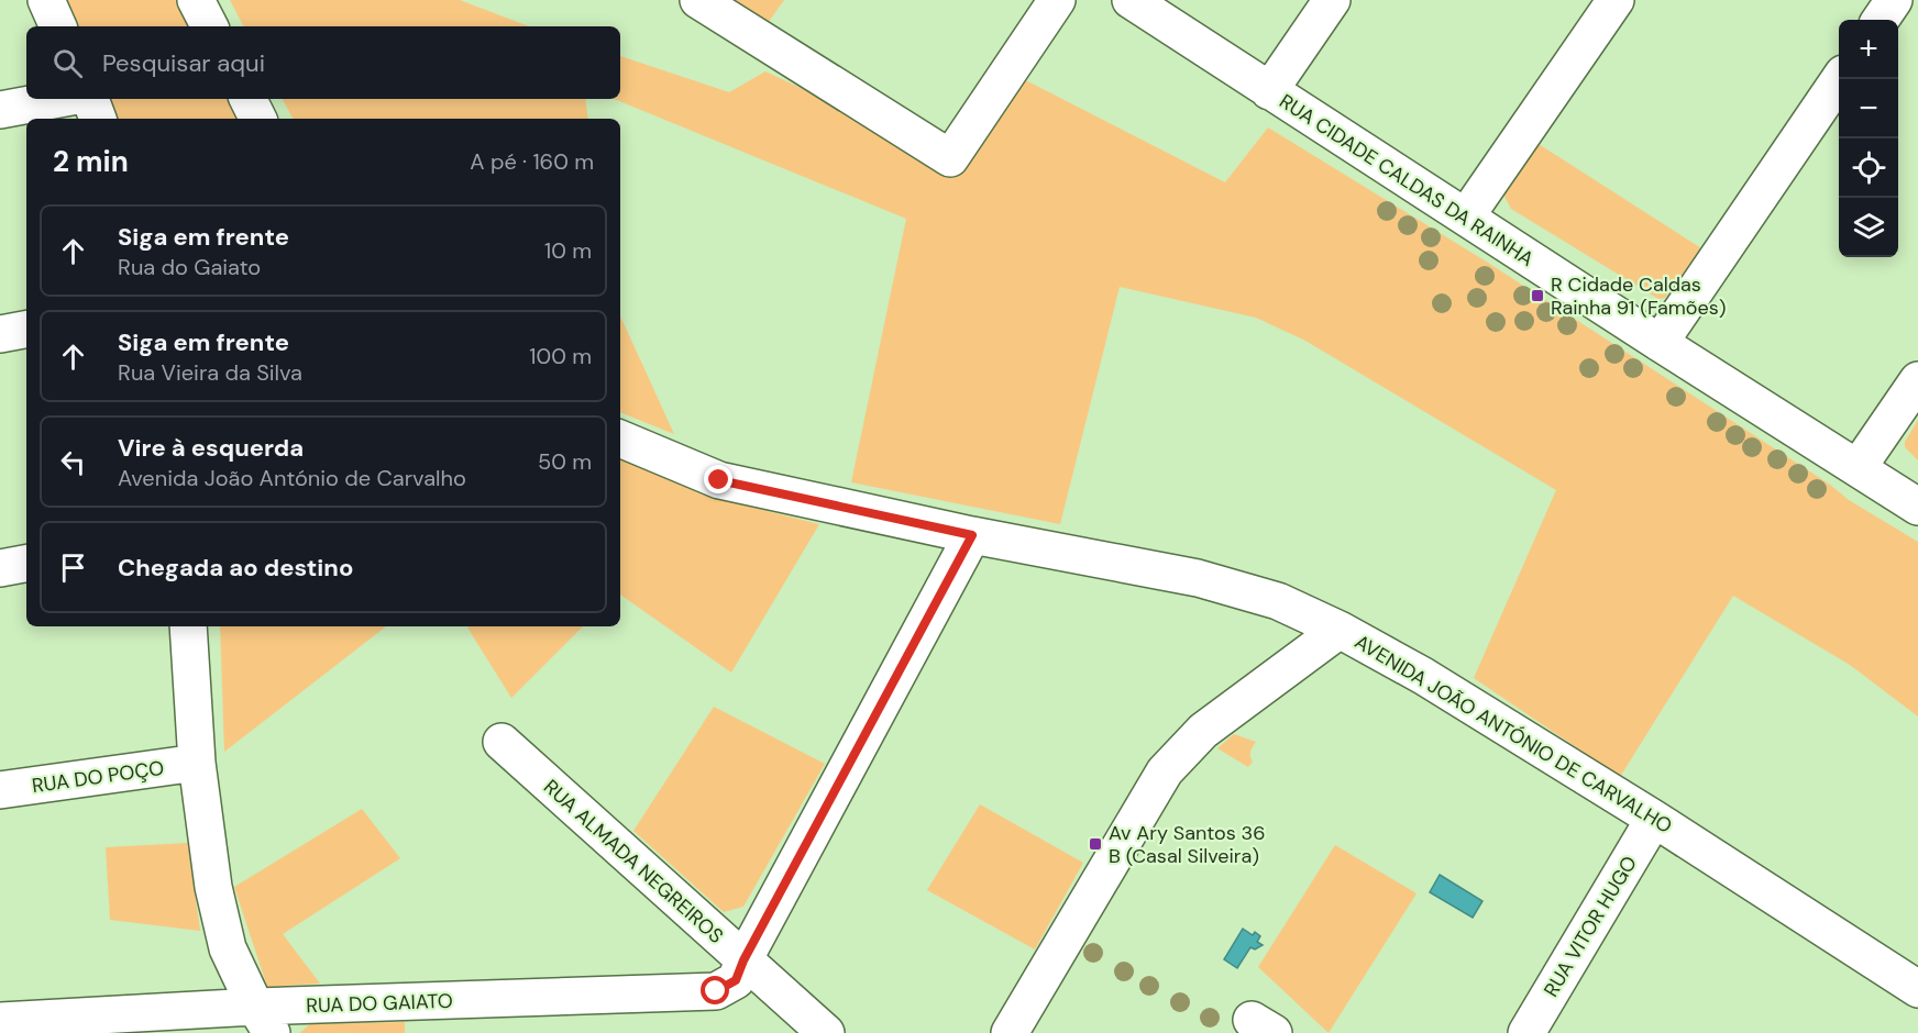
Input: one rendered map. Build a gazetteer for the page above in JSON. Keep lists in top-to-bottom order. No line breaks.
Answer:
{"streets":{"street":["RUA CIDADE CALDAS DA RAINHA","AVENIDA JOÃO ANTÓNIO DE CARVALHO","RUA DO POÇO","RUA ALMADA NEGREIROS","RUA VITOR HUGO","RUA DO GAIATO"]},"crossings":[["AVENIDA JOÃO ANTÓNIO DE CARVALHO","RUA VITOR HUGO"],["AVENIDA JOÃO ANTÓNIO DE CARVALHO","RUA DO GAIATO"],["RUA ALMADA NEGREIROS","RUA DO GAIATO"]],"places":{"transit":["R Cidade Caldas Rainha 91 (Famões)","Av Ary Santos 36 B (Casal Silveira)"]},"page":{"map_buttons":["+","−"],"search":"Pesquisar aqui","heading":["2 min","A pé · 160 m"],"list":[["Siga em frente","Rua do Gaiato","10 m"],["Siga em frente","Rua Vieira da Silva","100 m"],["Vire à esquerda","Avenida João António de Carvalho","50 m"],"Chegada ao destino"]}}
